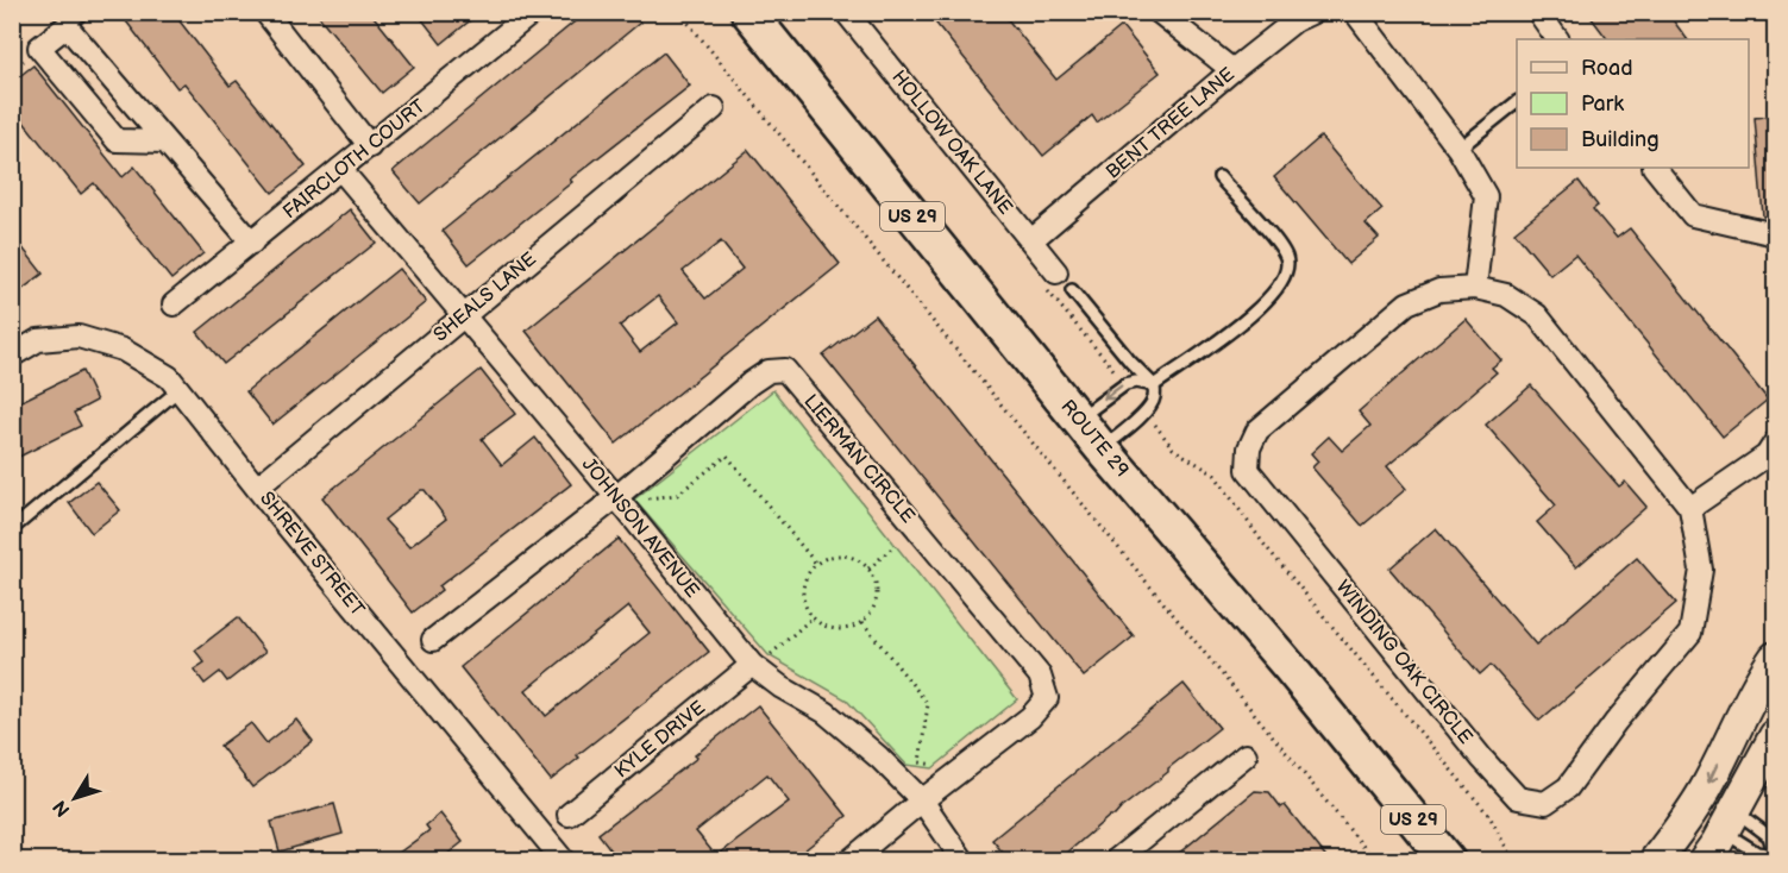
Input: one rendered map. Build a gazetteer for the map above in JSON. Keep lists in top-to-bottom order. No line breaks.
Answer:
{"streets":{"main road":["US 29","ROUTE 29"],"street":["BENT TREE LANE","HOLLOW OAK LANE","FAIRCLOTH COURT","SHEALS LANE","LIERMAN CIRCLE","JOHNSON AVENUE","SHREVE STREET","WINDING OAK CIRCLE","KYLE DRIVE"]},"crossings":[["BENT TREE LANE","HOLLOW OAK LANE"],["FAIRCLOTH COURT","JOHNSON AVENUE"],["SHEALS LANE","JOHNSON AVENUE"],["SHEALS LANE","SHREVE STREET"],["LIERMAN CIRCLE","JOHNSON AVENUE"],["JOHNSON AVENUE","KYLE DRIVE"]],"legend":["Road","Park","Building"],"north":"bottom left"}
